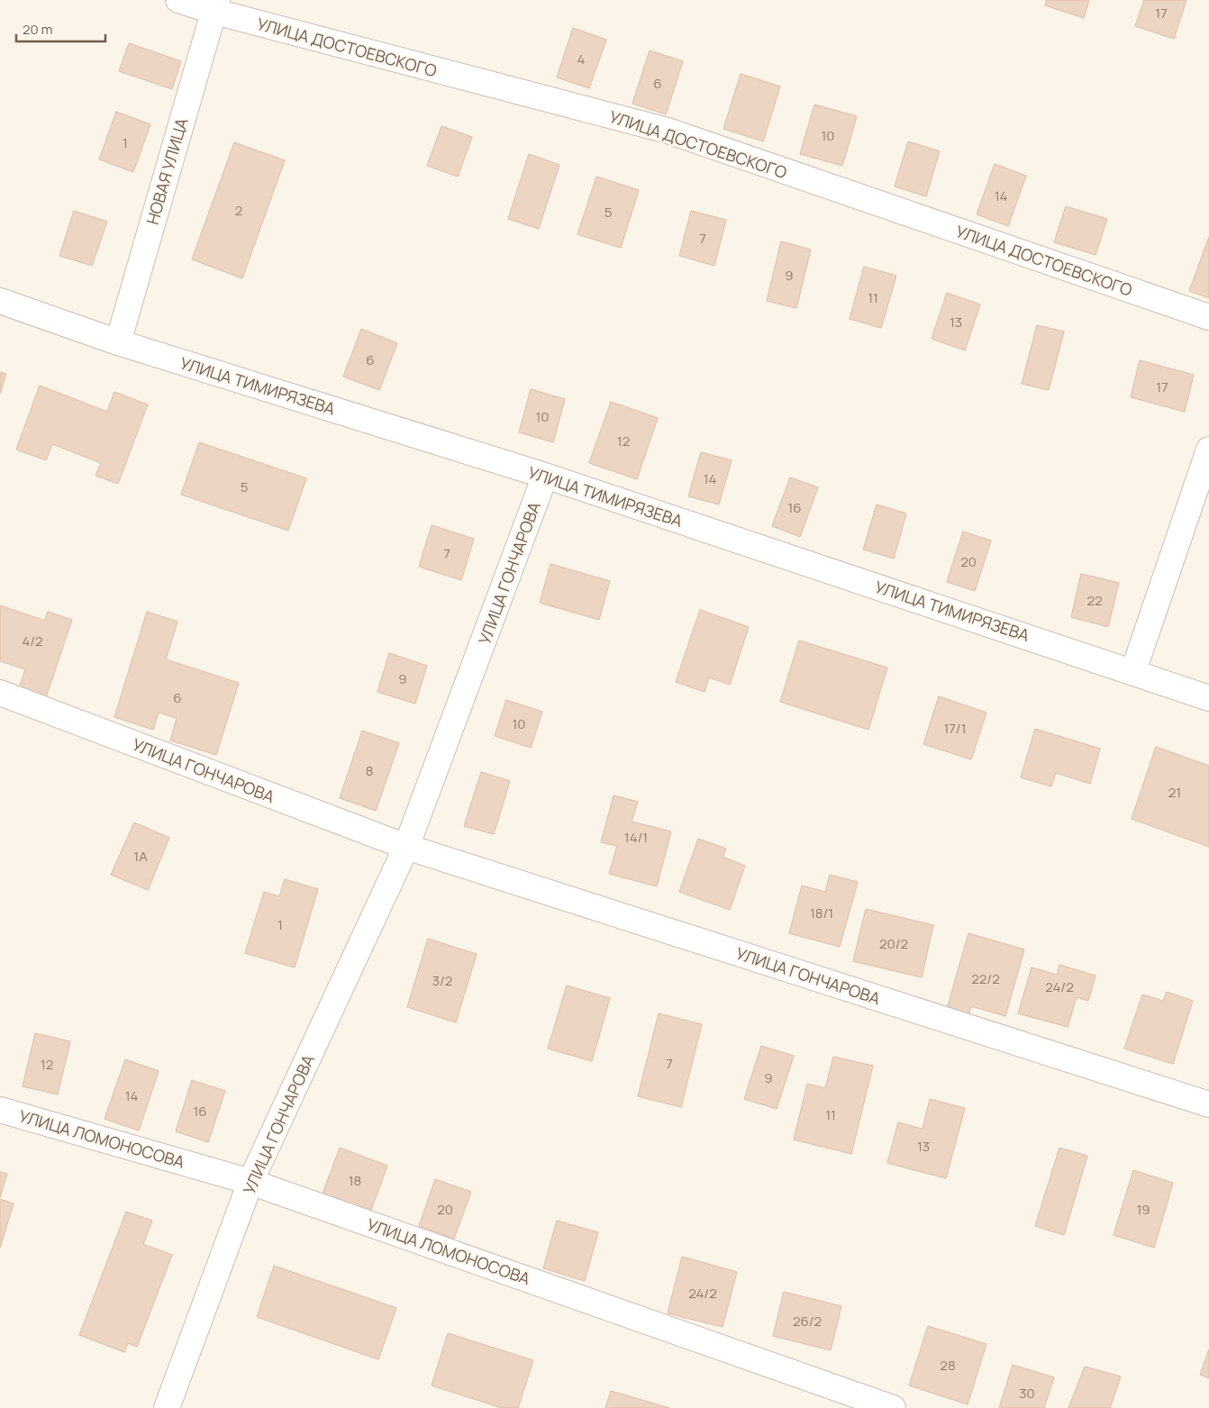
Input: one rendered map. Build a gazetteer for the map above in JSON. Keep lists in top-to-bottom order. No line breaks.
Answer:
{"streets":{"street":["УЛИЦА ДОСТОЕВСКОГО","НОВАЯ УЛИЦА","УЛИЦА ТИМИРЯЗЕВА","УЛИЦА ГОНЧАРОВА","УЛИЦА ЛОМОНОСОВА"]},"crossings":[["УЛИЦА ДОСТОЕВСКОГО","НОВАЯ УЛИЦА"],["НОВАЯ УЛИЦА","УЛИЦА ТИМИРЯЗЕВА"],["УЛИЦА ТИМИРЯЗЕВА","УЛИЦА ГОНЧАРОВА"],["УЛИЦА ГОНЧАРОВА","УЛИЦА ЛОМОНОСОВА"]],"house_numbers":["17","4","6","10","1","14","2","5","7","9","11","13","6","17","10","12","14","5","16","7","20","22","4/2","9","6","10","17/1","8","21","14/1","1А","18/1","1","20/2","22/2","3/2","24/2","7","12","9","14","16","11","13","18","20","19","24/2","26/2","28","30"],"scale_bar":"20 m"}
